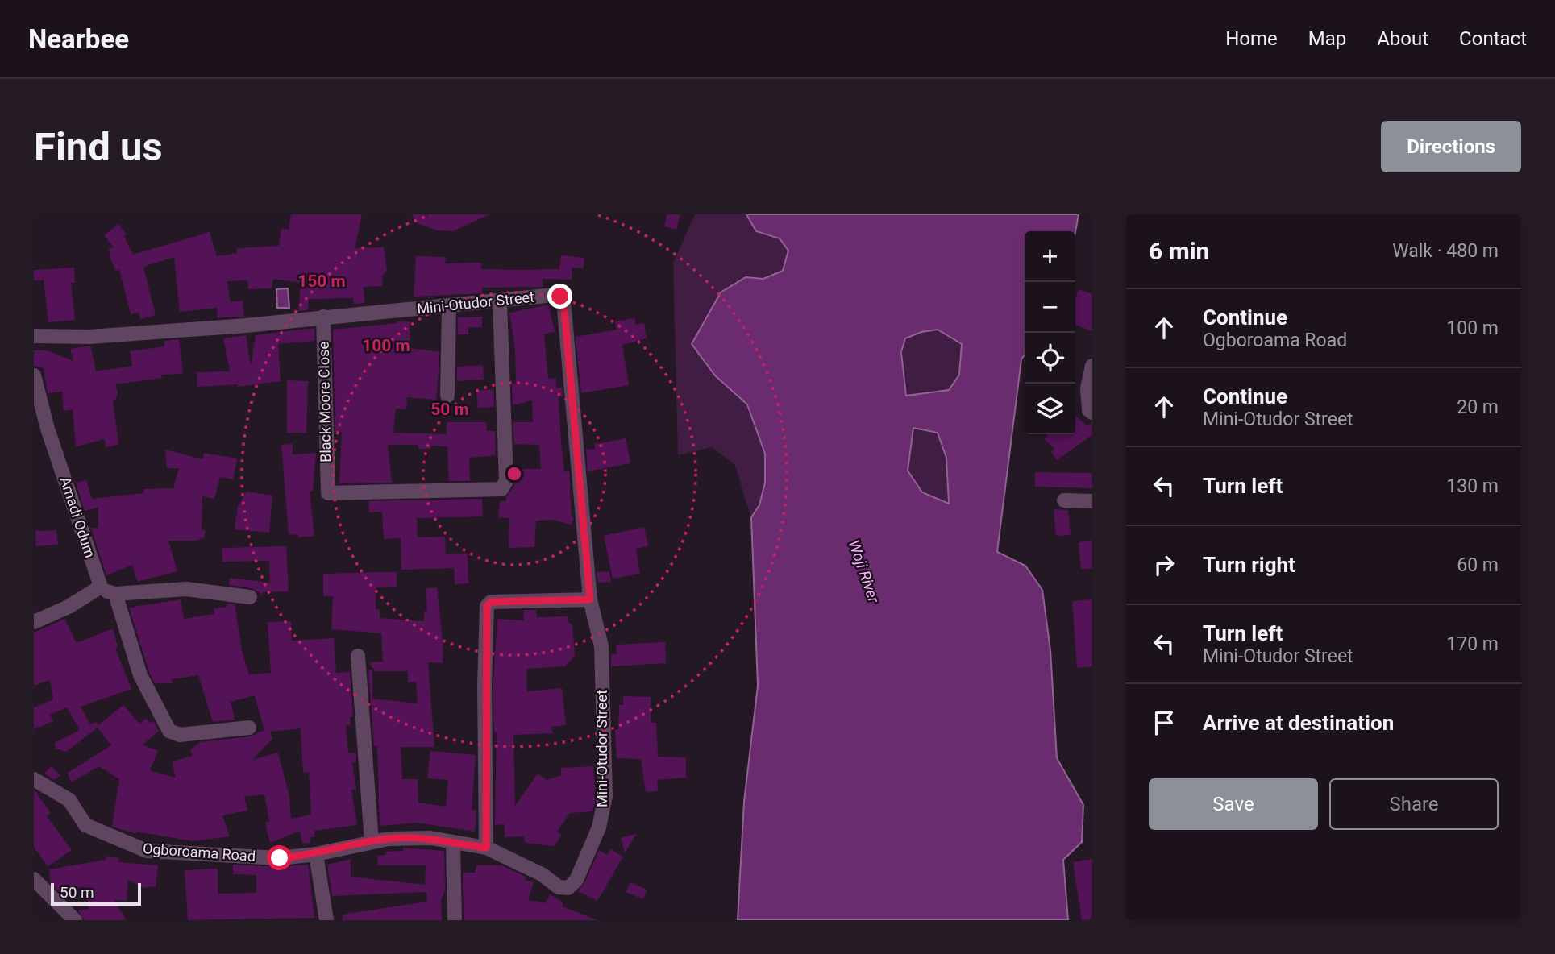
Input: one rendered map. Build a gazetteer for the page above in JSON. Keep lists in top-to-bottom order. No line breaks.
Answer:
{"streets":{"street":["Mini-Otudor Street","Black Moore Close","Amadi Odum","Ogboroama Road"]},"crossings":[["Mini-Otudor Street","Black Moore Close"],["Mini-Otudor Street","Ogboroama Road"]],"water":["Woji River"],"scale_bar":"50 m","page":{"header":"Nearbee","nav":["Home","Map","About","Contact"],"buttons":["Directions",["Save","Share"]],"title":"Find us","heading":["6 min","Walk · 480 m"],"map_buttons":["+","−"],"list":[["Continue","Ogboroama Road","100 m"],["Continue","Mini-Otudor Street","20 m"],["Turn left","130 m"],["Turn right","60 m"],["Turn left","Mini-Otudor Street","170 m"],"Arrive at destination"],"scale":"50 m"},"rings":["150 m","100 m","50 m"]}
